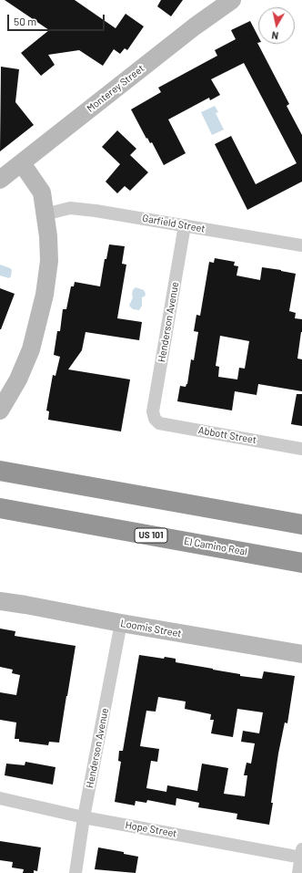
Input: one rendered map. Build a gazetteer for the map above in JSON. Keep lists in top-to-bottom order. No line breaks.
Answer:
{"streets":{"highway":["US 101","El Camino Real"],"street":["Monterey Street","Garfield Street","Henderson Avenue","Abbott Street","Loomis Street","Hope Street"]},"crossings":[["Garfield Street","Henderson Avenue"],["Henderson Avenue","Abbott Street"],["Henderson Avenue","Loomis Street"],["Henderson Avenue","Hope Street"]],"scale_bar":"50 m","north":"bottom"}
